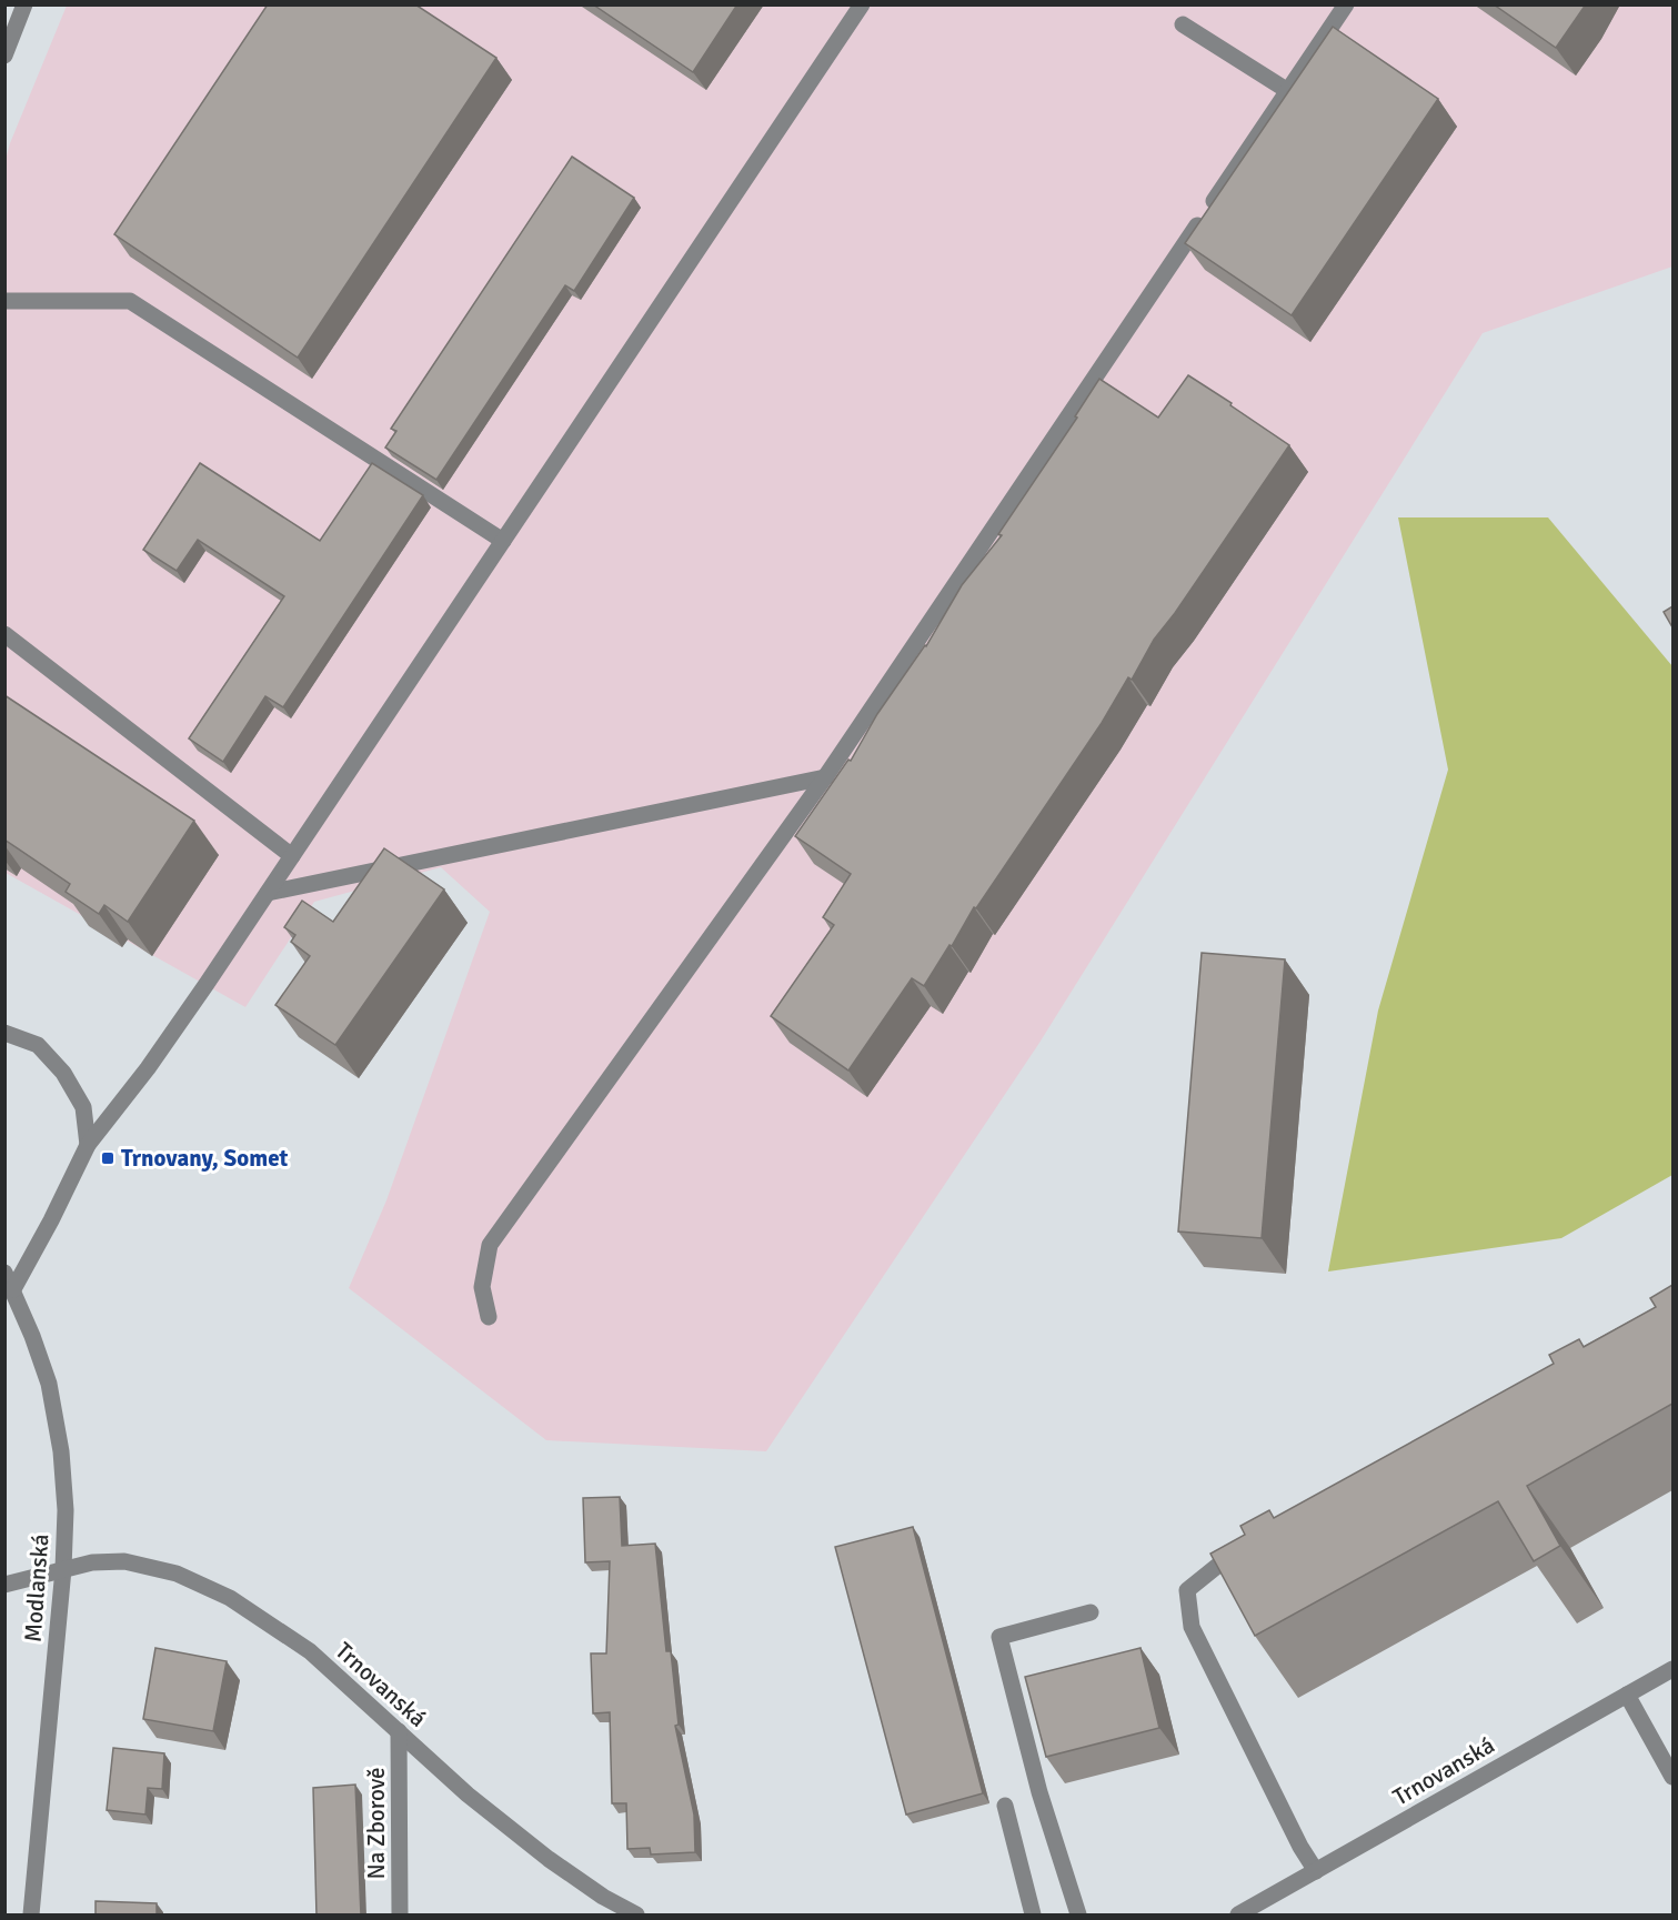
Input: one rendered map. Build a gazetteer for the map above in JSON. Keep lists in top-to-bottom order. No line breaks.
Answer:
{"streets":{"street":["Modlanská","Trnovanská","Na Zborově"]},"crossings":[["Modlanská","Trnovanská"],["Trnovanská","Na Zborově"]],"places":{"transit":["Trnovany, Somet"]}}
